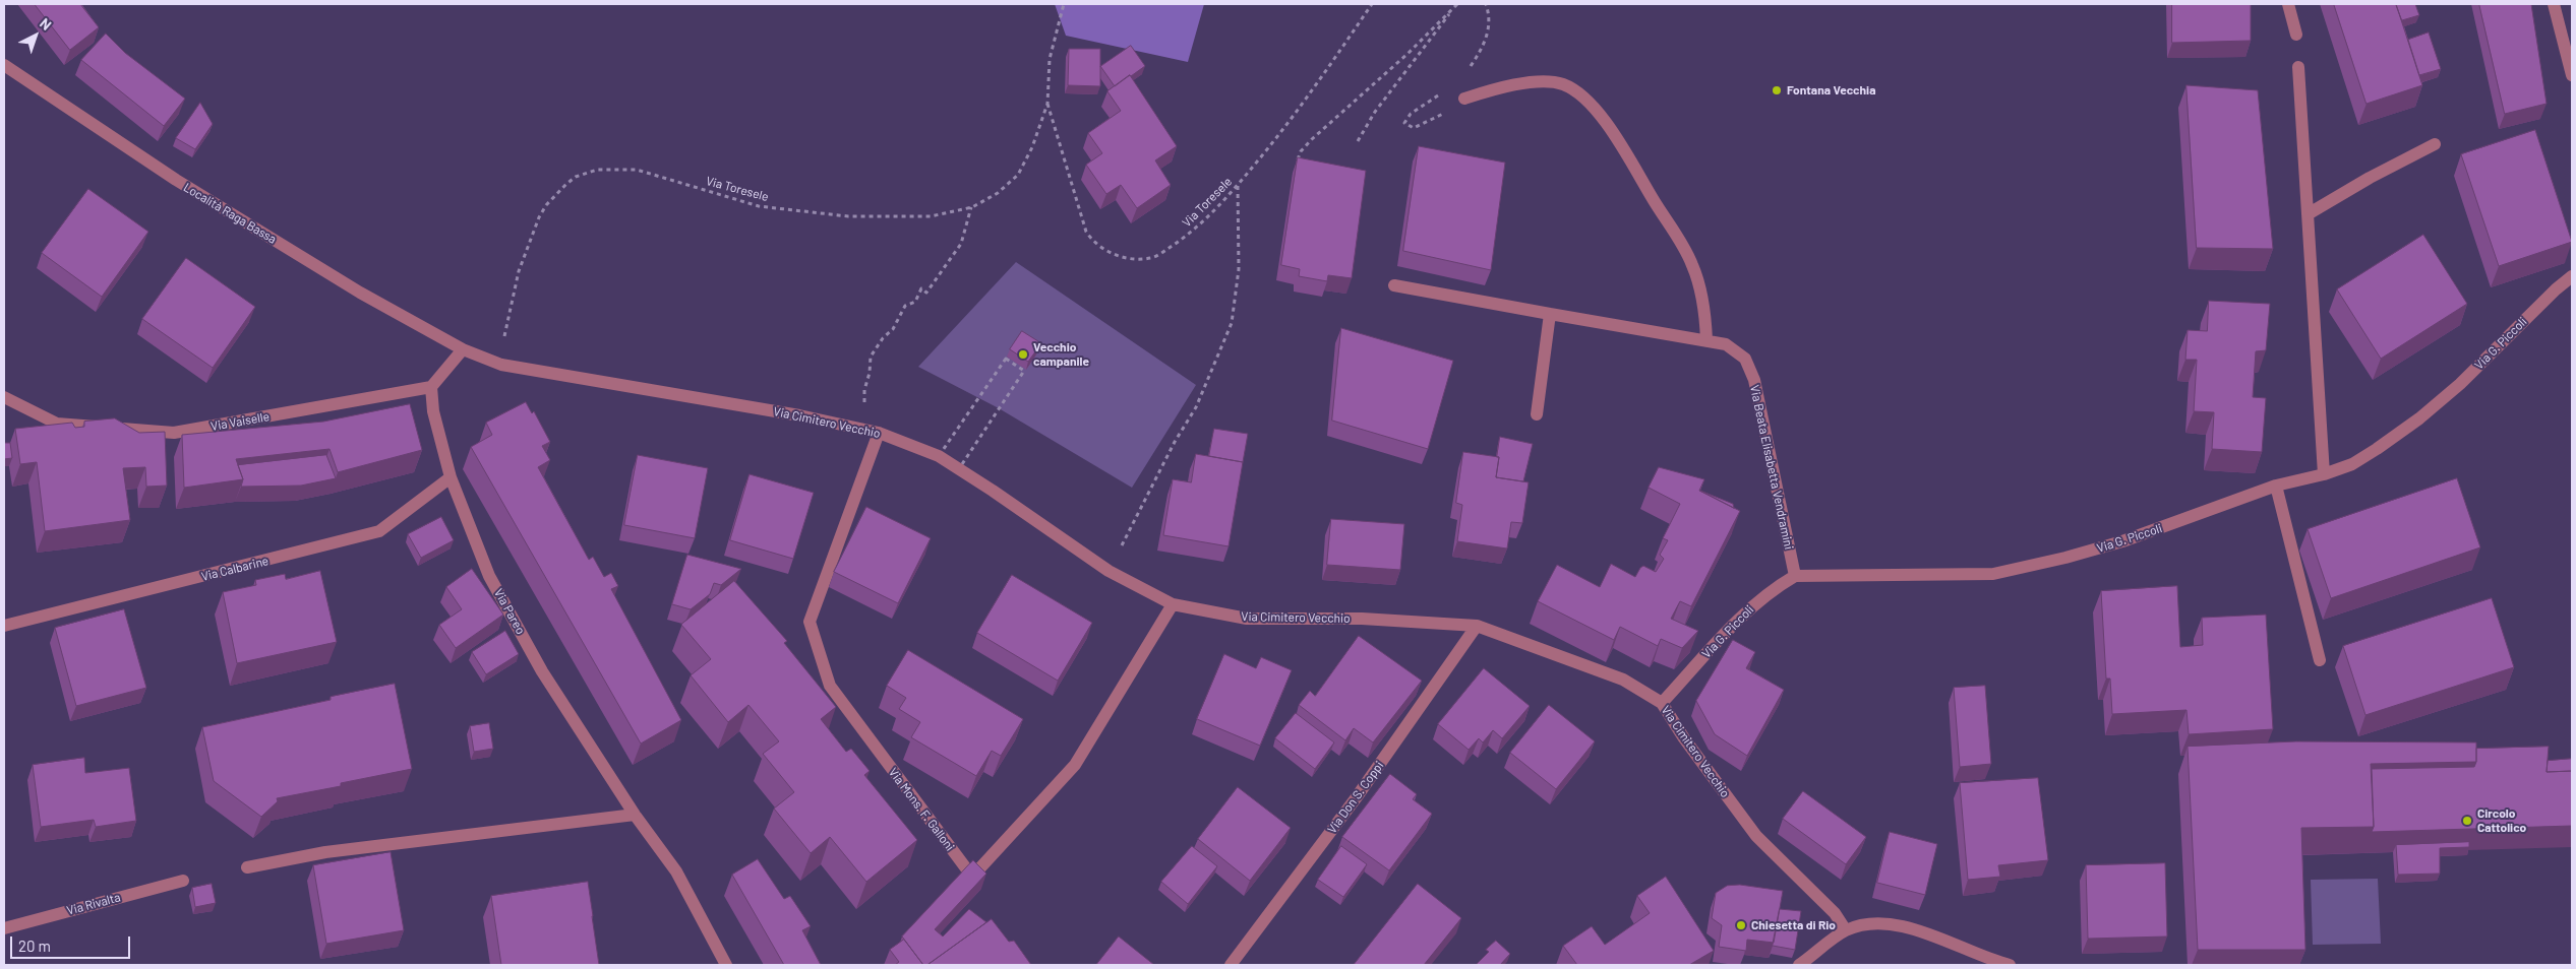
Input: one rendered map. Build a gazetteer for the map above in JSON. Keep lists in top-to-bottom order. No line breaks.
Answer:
{"streets":{"street":["Località Raga Bassa","Via G. Piccoli","Via Vaiselle","Via Cimitero Vecchio","Via Beata Elisabetta Vendramini","Via Calbarine","Via Pareo","Via Don S. Coppi","Via Mons. F. Galloni","Via Rivalta"],"path":["Via Toresele"]},"crossings":[["Via Toresele","Via Cimitero Vecchio"],["Località Raga Bassa","Via Cimitero Vecchio"],["Via G. Piccoli","Via Cimitero Vecchio"],["Via G. Piccoli","Via Beata Elisabetta Vendramini"],["Via Vaiselle","Via Pareo"],["Via Cimitero Vecchio","Via Don S. Coppi"],["Via Cimitero Vecchio","Via Mons. F. Galloni"],["Via Calbarine","Via Pareo"]],"places":["Fontana Vecchia","Vecchio campanile","Circolo Cattolico","Chiesetta di Rio"],"scale_bar":"20 m","north":"top right"}
